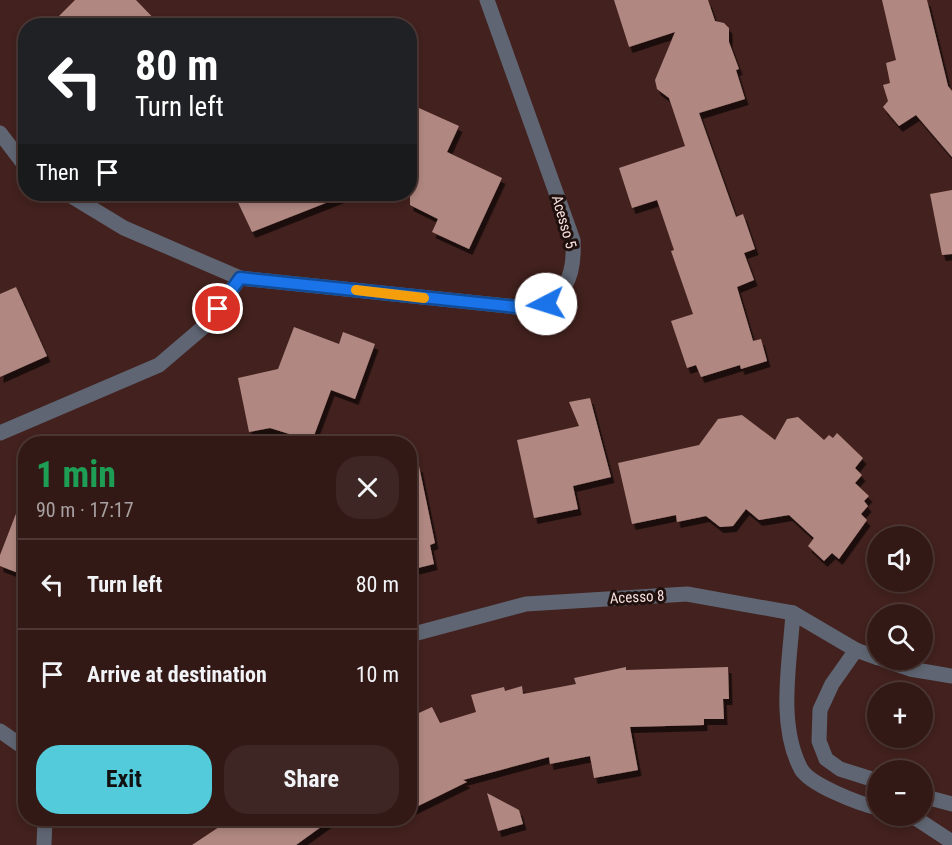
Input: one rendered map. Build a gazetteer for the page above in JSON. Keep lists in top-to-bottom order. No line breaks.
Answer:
{"streets":{"street":["Acesso 5","Acesso 8"]},"page":{"turn":["80 m","Turn left"],"then":"Then","heading":["1 min","90 m · 17:17"],"map_buttons":["+","−"],"list":[{"name":"Turn left","value":"80 m"},{"name":"Arrive at destination","value":"10 m"}],"buttons":["Exit","Share"]}}
